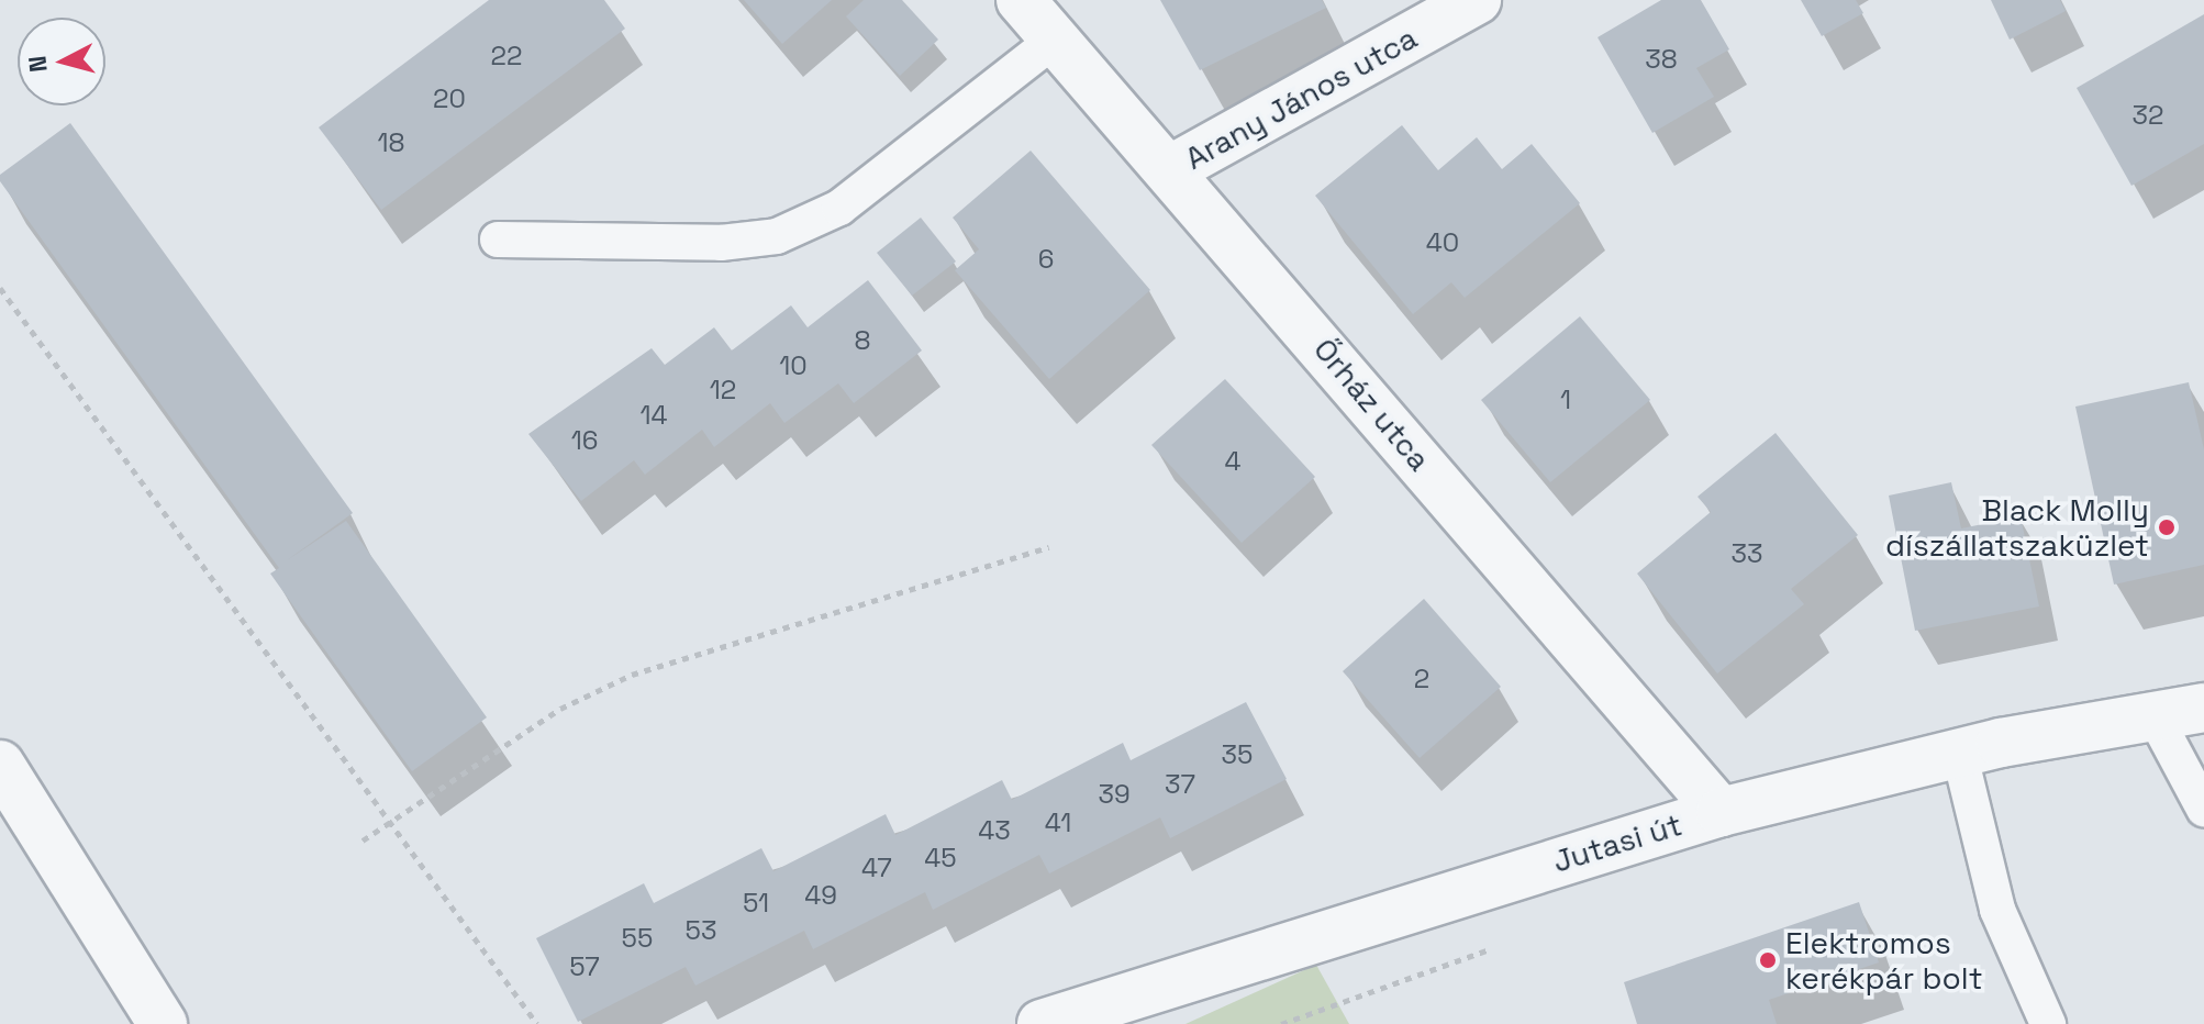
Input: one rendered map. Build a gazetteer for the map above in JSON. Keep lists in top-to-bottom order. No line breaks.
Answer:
{"streets":{"street":["Arany János utca","Őrház utca","Jutasi út"]},"crossings":[["Arany János utca","Őrház utca"],["Őrház utca","Jutasi út"]],"places":["Black Molly díszállatszaküzlet","Elektromos kerékpár bolt"],"house_numbers":["22","38","20","32","18","40","6","8","10","12","1","14","16","4","33","2","35","37","39","41","43","45","47","49","51","53","55","57"],"north":"left"}
